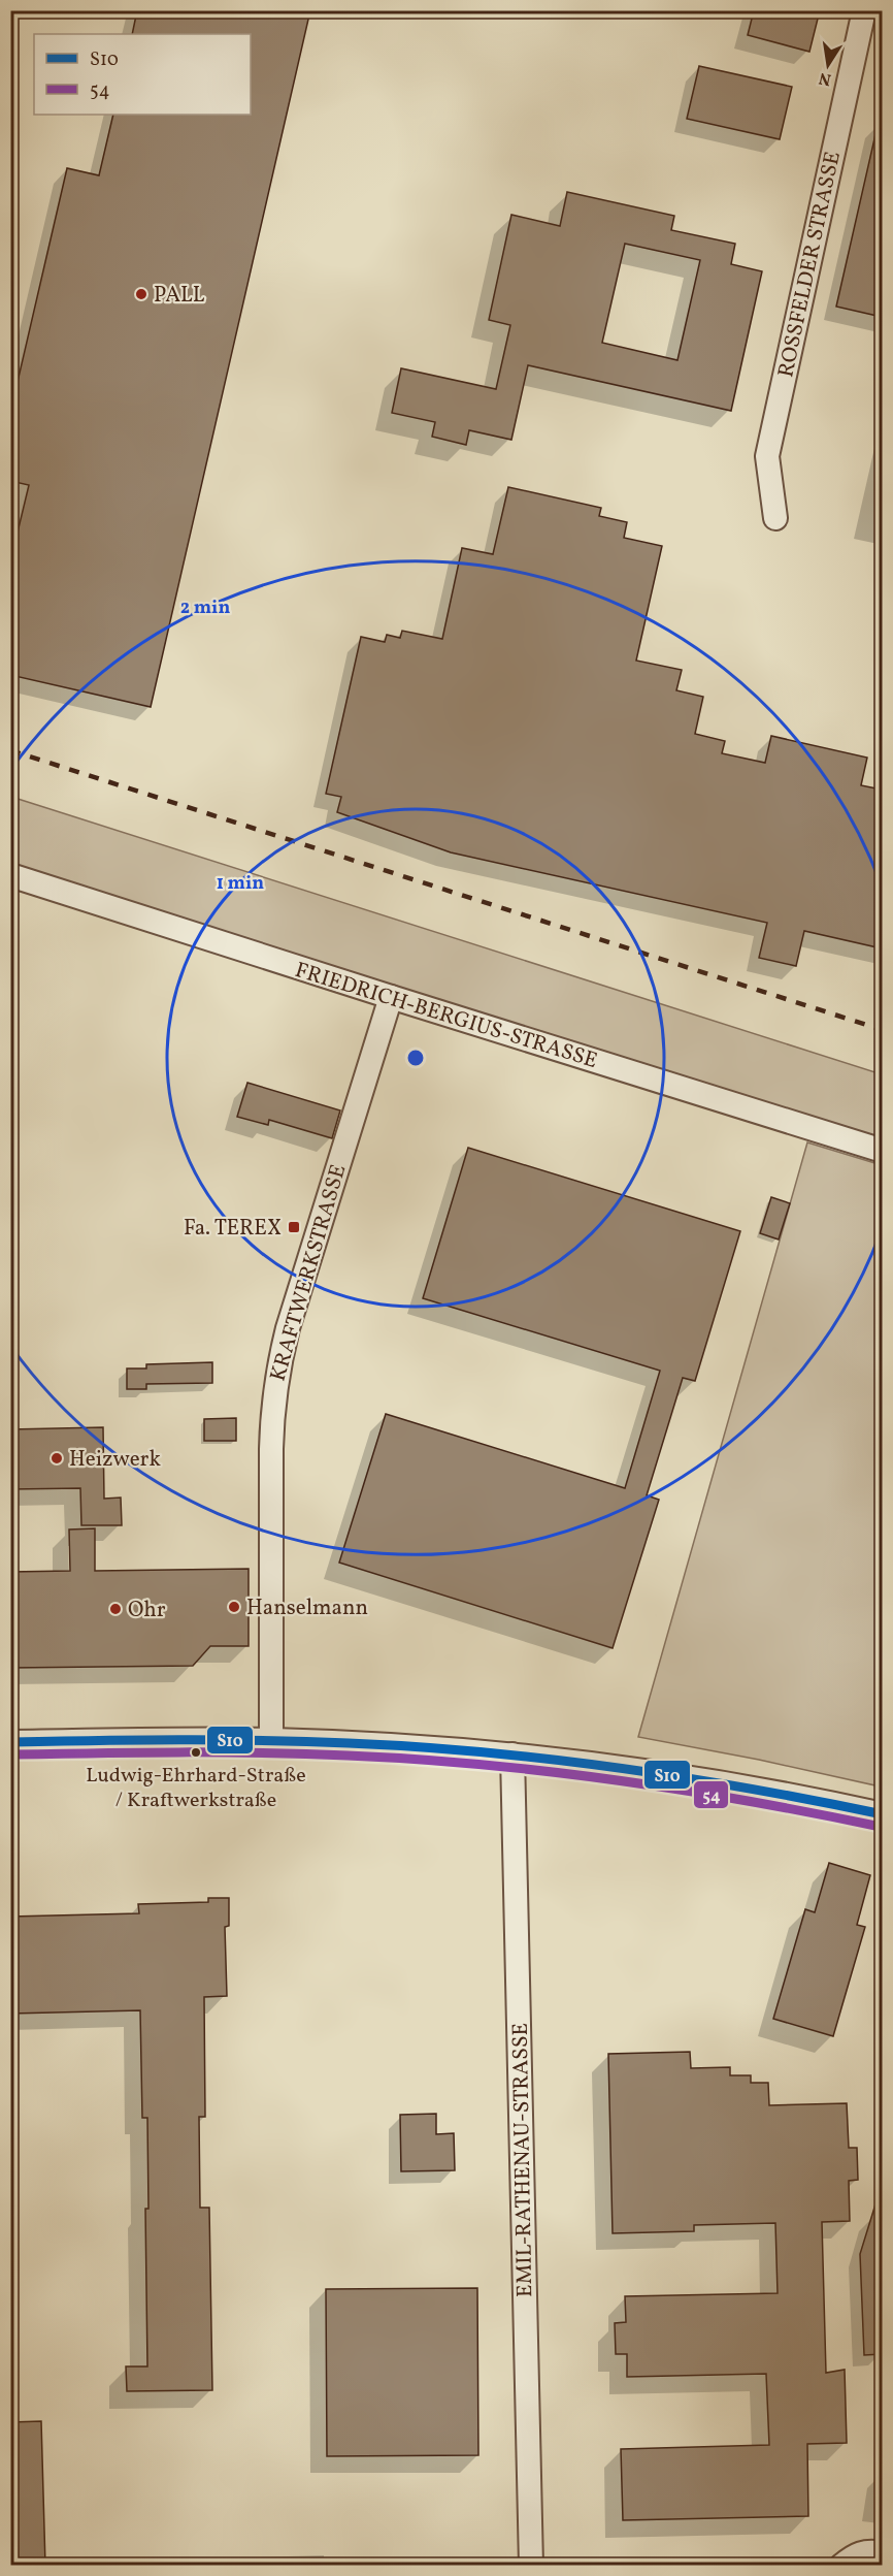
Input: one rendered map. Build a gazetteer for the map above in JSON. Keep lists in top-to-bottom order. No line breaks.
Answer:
{"streets":{"street":["ROSSFELDER STRASSE","FRIEDRICH-BERGIUS-STRASSE","KRAFTWERKSTRASSE","EMIL-RATHENAU-STRASSE"]},"crossings":[["FRIEDRICH-BERGIUS-STRASSE","KRAFTWERKSTRASSE"]],"places":{"other":["PALL","Heizwerk","Hanselmann","Ohr","Ludwig-Ehrhard-Straße / Kraftwerkstraße"],"transit":["Fa. TEREX"]},"lines":["transit line S10","transit line 54"],"legend":["S10","54"],"north":"bottom","rings":["2 min","1 min"]}
